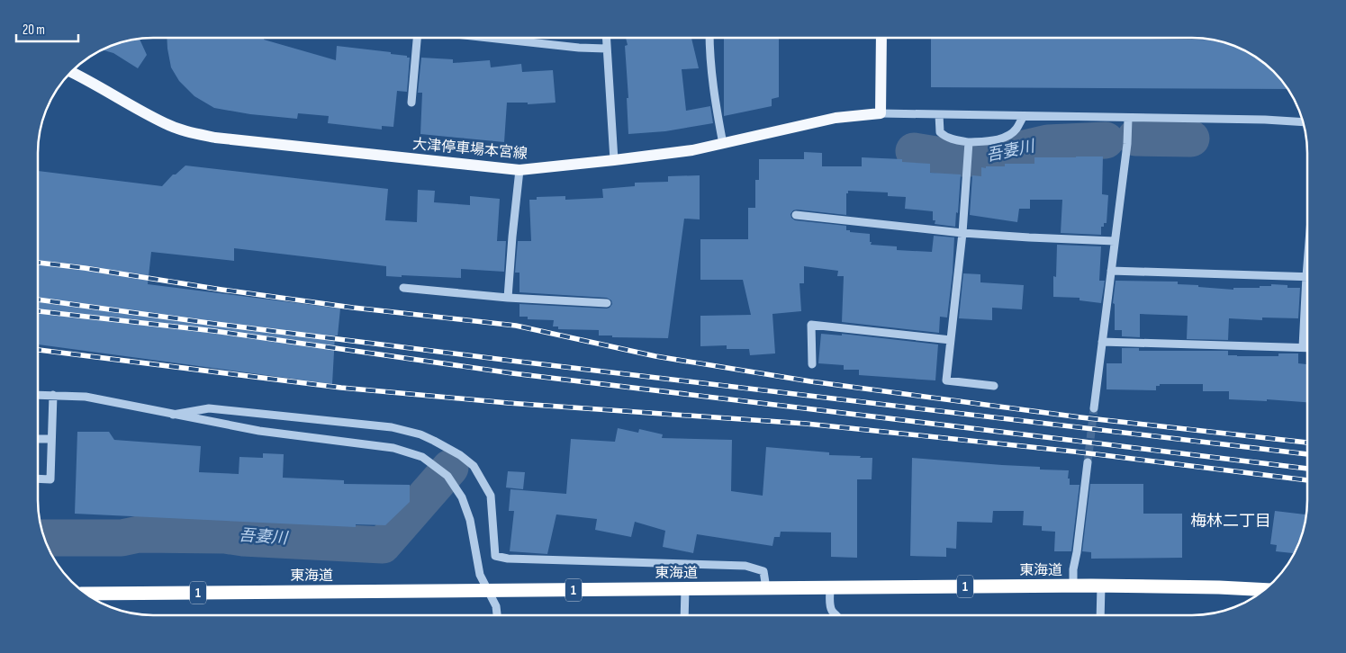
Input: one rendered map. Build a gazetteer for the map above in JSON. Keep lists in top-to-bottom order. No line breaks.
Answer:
{"streets":{"highway":["東海道","1"],"main road":["大津停車場本宮線"]},"districts":["梅林二丁目"],"water":["吾妻川"],"scale_bar":"20 m"}
